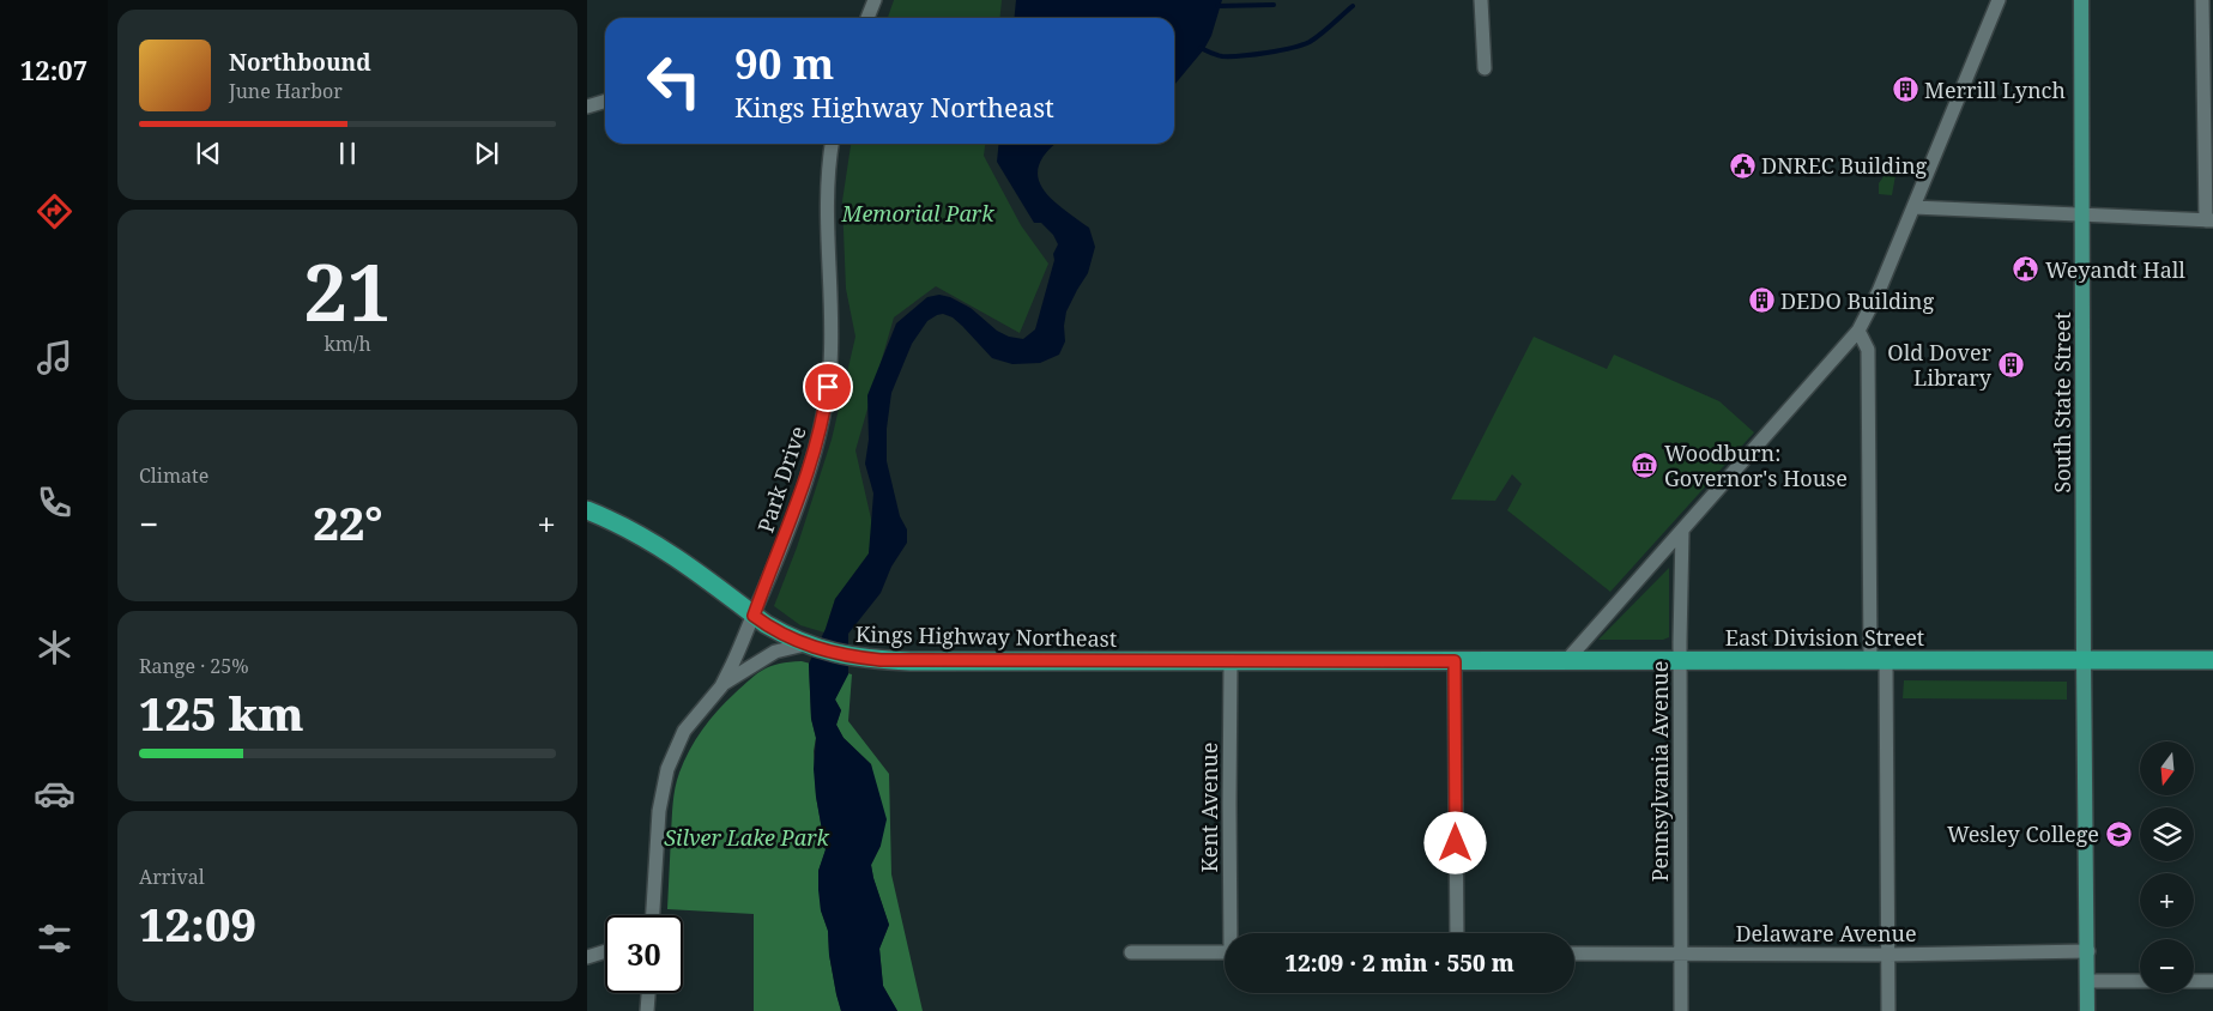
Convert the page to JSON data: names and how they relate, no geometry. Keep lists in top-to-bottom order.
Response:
{
  "streets": {
    "highway": ["Kings Highway Northeast", "East Division Street"],
    "main road": ["South State Street"],
    "street": [
      "Park Drive",
      "Pennsylvania Avenue",
      "Kent Avenue",
      "Delaware Avenue"
    ]
  },
  "crossings": [
    ["South State Street", "East Division Street"],
    ["South State Street", "Delaware Avenue"],
    ["Park Drive", "Kings Highway Northeast"],
    ["Kings Highway Northeast", "East Division Street"],
    ["Kings Highway Northeast", "Kent Avenue"],
    ["East Division Street", "Pennsylvania Avenue"],
    ["Pennsylvania Avenue", "Delaware Avenue"]
  ],
  "parks": ["Memorial Park", "Silver Lake Park"],
  "places": {
    "building": ["Merrill Lynch", "DEDO Building", "Old Dover Library"],
    "public building": ["DNREC Building", "Weyandt Hall"],
    "museum": ["Woodburn: Governor's House"],
    "school or university": ["Wesley College"]
  },
  "north": "bottom",
  "page": {
    "tabs": "12:07",
    "turn": ["90 m", "Kings Highway Northeast"],
    "song": ["Northbound", "June Harbor"],
    "tile": [
      ["21", "km/h"],
      "Climate",
      ["Range · 25%", "125 km"],
      ["Arrival", "12:09"]
    ],
    "heat": ["−", "22°", "+"],
    "map_buttons": ["+", "−"],
    "limit": "30",
    "trip": "12:09 · 2 min · 550 m"
  }
}
